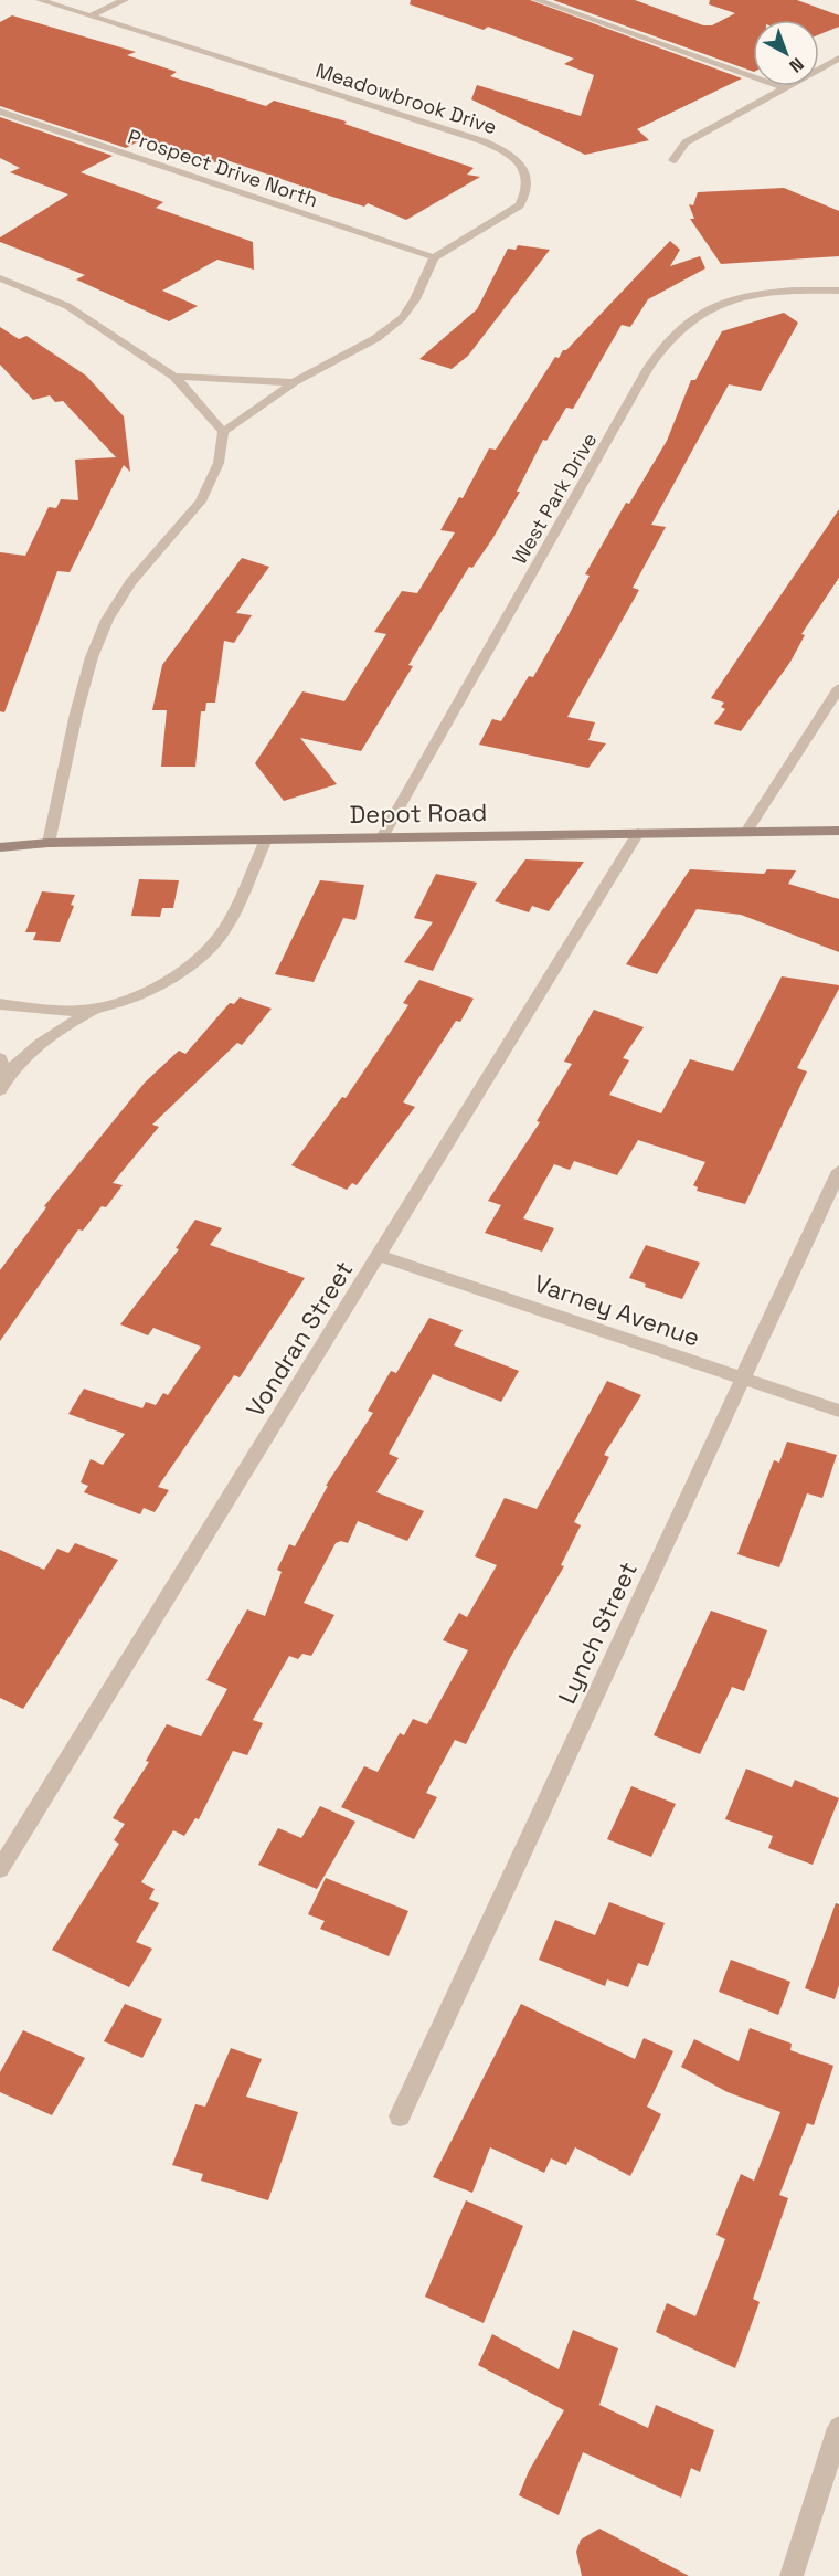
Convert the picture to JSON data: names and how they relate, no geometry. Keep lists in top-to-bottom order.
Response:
{
  "streets": {
    "street": [
      "Meadowbrook Drive",
      "Prospect Drive North",
      "West Park Drive",
      "Depot Road",
      "Varney Avenue",
      "Vondran Street",
      "Lynch Street"
    ]
  },
  "crossings": [
    ["Meadowbrook Drive", "Prospect Drive North"],
    ["West Park Drive", "Depot Road"],
    ["Depot Road", "Vondran Street"],
    ["Varney Avenue", "Vondran Street"],
    ["Varney Avenue", "Lynch Street"]
  ],
  "north": "bottom right"
}
